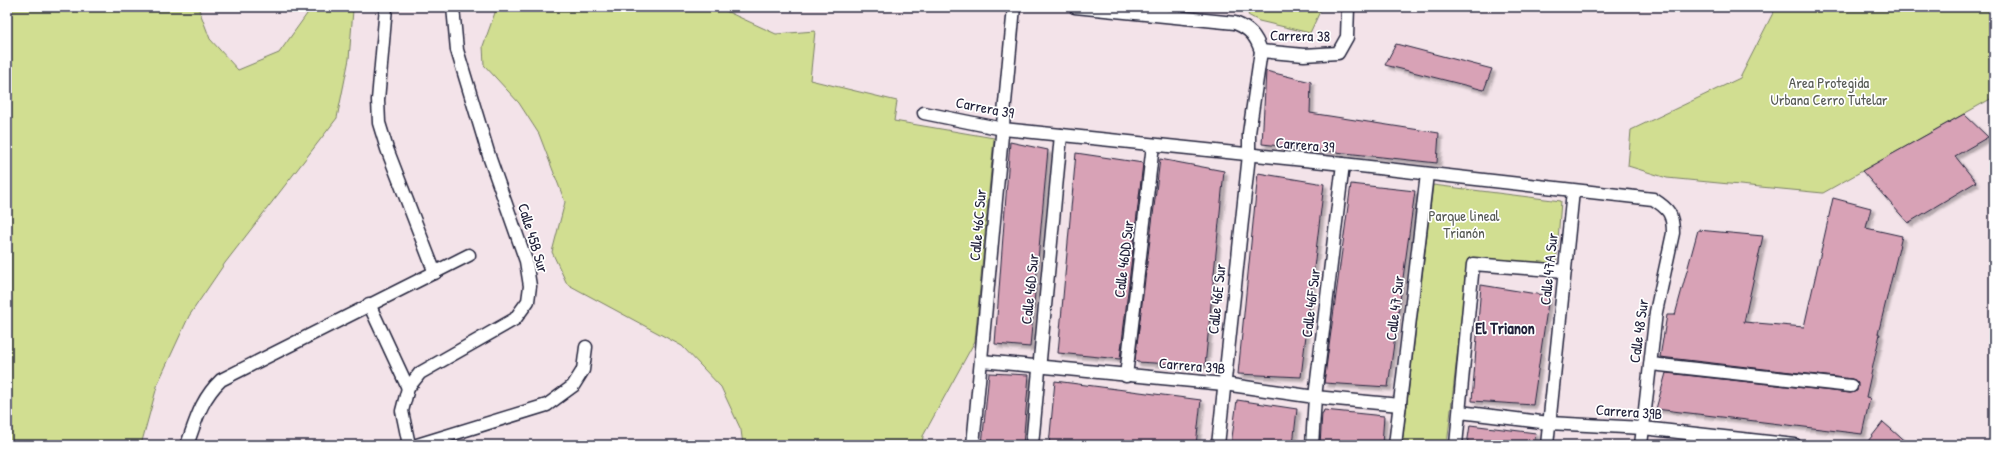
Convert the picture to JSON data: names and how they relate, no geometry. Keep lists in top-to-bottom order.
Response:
{
  "streets": {
    "street": [
      "Carrera 38",
      "Carrera 39",
      "Calle 46C Sur",
      "Calle 45B Sur",
      "Calle 46DD Sur",
      "Calle 47A Sur",
      "Calle 46D Sur",
      "Calle 46E Sur",
      "Calle 46F Sur",
      "Calle 47 Sur",
      "Calle 48 Sur",
      "Carrera 39B"
    ]
  },
  "crossings": [
    ["Carrera 38", "Carrera 39"],
    ["Carrera 38", "Calle 46E Sur"],
    ["Carrera 39", "Calle 46C Sur"],
    ["Carrera 39", "Calle 46DD Sur"],
    ["Carrera 39", "Calle 47A Sur"],
    ["Carrera 39", "Calle 46D Sur"],
    ["Carrera 39", "Calle 46E Sur"],
    ["Carrera 39", "Calle 46F Sur"],
    ["Carrera 39", "Calle 47 Sur"],
    ["Carrera 39", "Calle 48 Sur"],
    ["Calle 46C Sur", "Carrera 39B"],
    ["Calle 46DD Sur", "Carrera 39B"],
    ["Calle 47A Sur", "Carrera 39B"],
    ["Calle 46D Sur", "Carrera 39B"],
    ["Calle 46E Sur", "Carrera 39B"],
    ["Calle 46F Sur", "Carrera 39B"],
    ["Calle 47 Sur", "Carrera 39B"],
    ["Calle 48 Sur", "Carrera 39B"]
  ],
  "districts": ["El Trianon"],
  "parks": ["Area Protegida Urbana Cerro Tutelar", "Parque lineal Trianón"]
}
